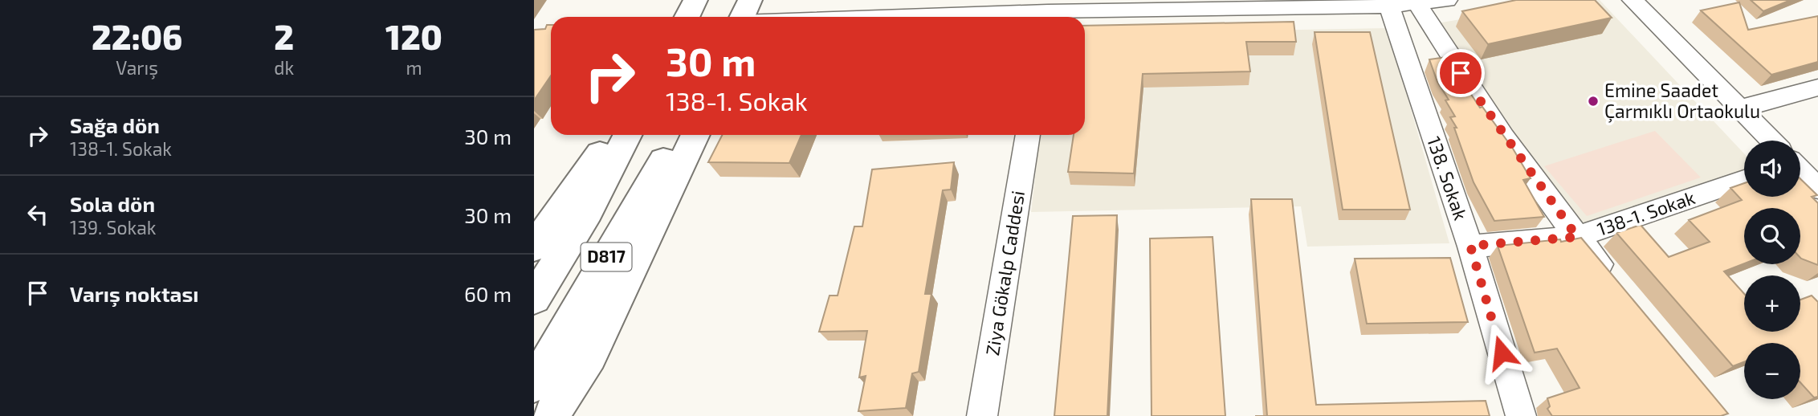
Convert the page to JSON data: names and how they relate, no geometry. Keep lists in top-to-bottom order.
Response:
{
  "streets": {
    "highway": ["D817"],
    "street": ["138. Sokak", "138-1. Sokak", "Ziya Gökalp Caddesi"]
  },
  "crossings": [
    ["138. Sokak", "138-1. Sokak"]
  ],
  "places": ["Emine Saadet Çarmıklı Ortaokulu"],
  "page": {
    "eta": [
      "22:06",
      "Varış",
      "2",
      "dk",
      "120",
      "m"
    ],
    "turn": ["30 m", "138-1. Sokak"],
    "list": [
      {
        "name": "Sağa dön",
        "note": "138-1. Sokak",
        "value": "30 m"
      },
      {
        "name": "Sola dön",
        "note": "139. Sokak",
        "value": "30 m"
      },
      {
        "name": "Varış noktası",
        "value": "60 m"
      }
    ],
    "map_buttons": ["+", "−"]
  }
}
